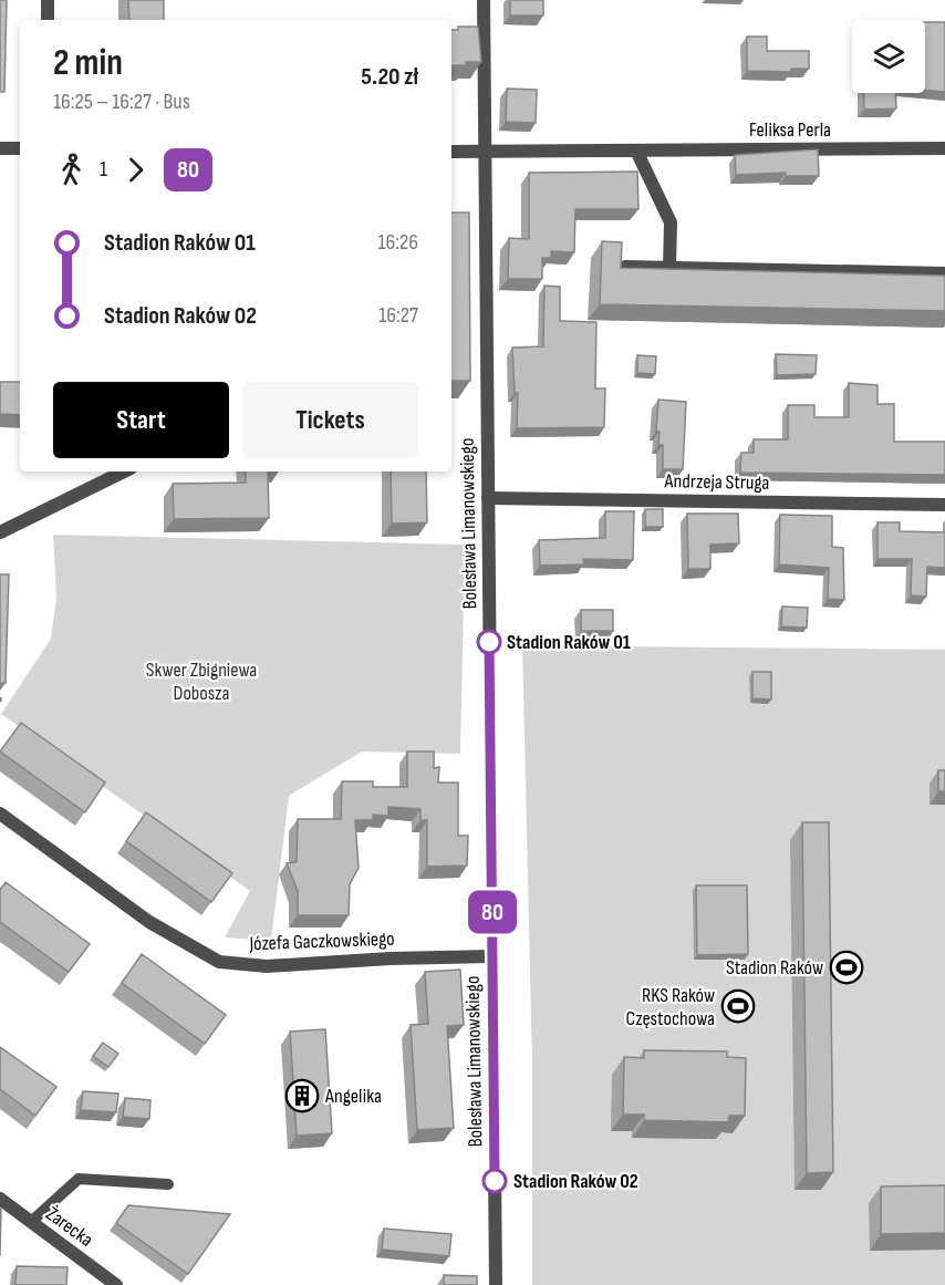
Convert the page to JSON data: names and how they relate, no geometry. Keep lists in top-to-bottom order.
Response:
{
  "streets": {
    "street": [
      "Feliksa Perla",
      "Andrzeja Struga",
      "Bolesława Limanowskiego",
      "Józefa Gaczkowskiego",
      "Żarecka"
    ]
  },
  "crossings": [
    ["Feliksa Perla", "Bolesława Limanowskiego"],
    ["Andrzeja Struga", "Bolesława Limanowskiego"],
    ["Bolesława Limanowskiego", "Józefa Gaczkowskiego"]
  ],
  "parks": ["Skwer Zbigniewa Dobosza"],
  "places": {
    "other": ["Stadion Raków 01", "Stadion Raków 02"],
    "sports": ["Stadion Raków", "RKS Raków Częstochowa"],
    "building": ["Angelika"]
  },
  "lines": ["bus line 80"],
  "page": {
    "on_map": "80",
    "heading": ["2 min", "16:25 – 16:27 · Bus", "5.20 zł"],
    "legs": ["1", "80"],
    "list": [
      {
        "name": "Stadion Raków 01",
        "value": "16:26"
      },
      {
        "name": "Stadion Raków 02",
        "value": "16:27"
      }
    ],
    "buttons": ["Start", "Tickets"]
  }
}
